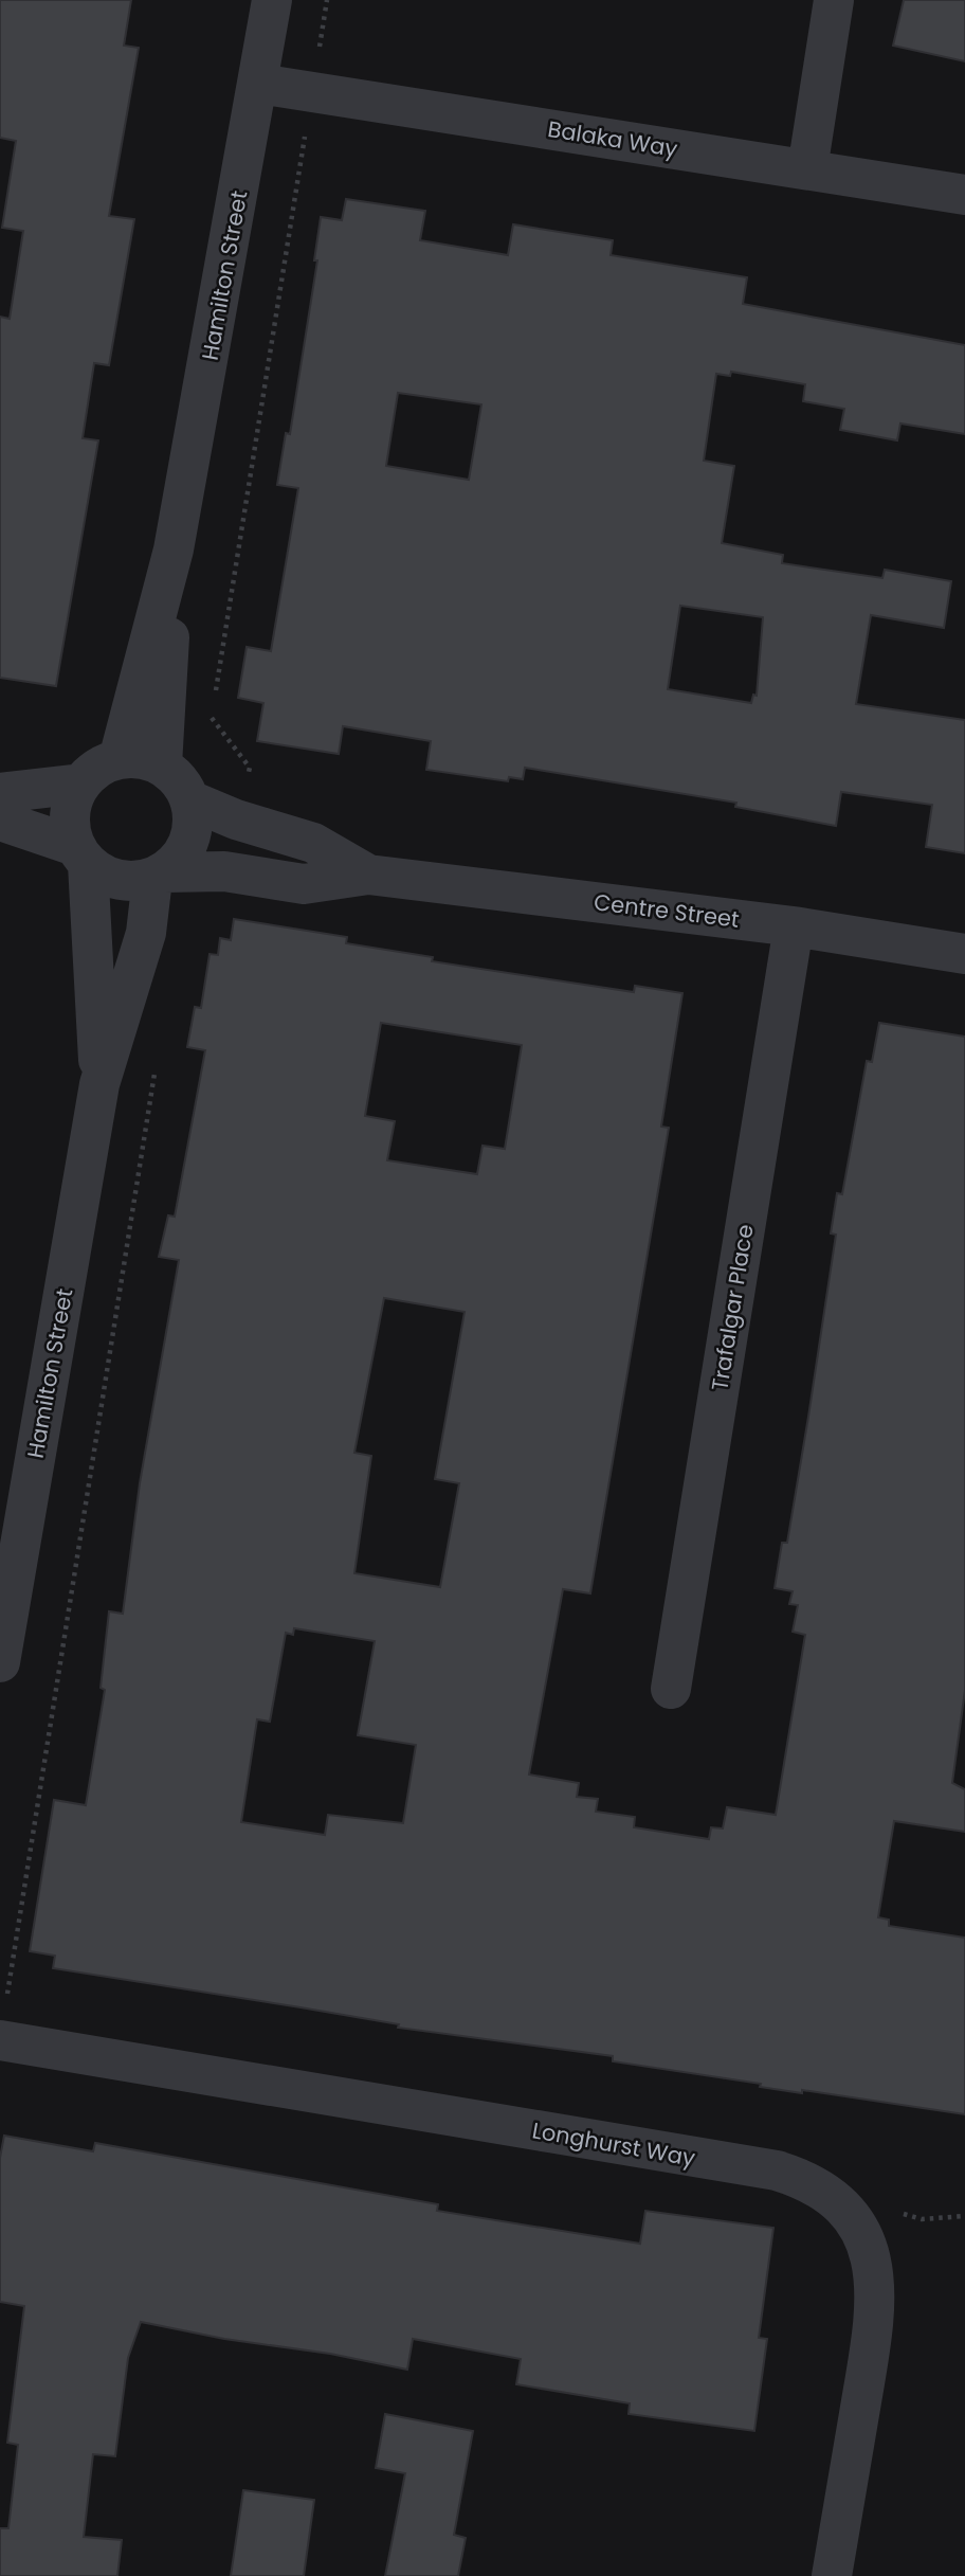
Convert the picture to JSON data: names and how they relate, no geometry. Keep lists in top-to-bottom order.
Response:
{
  "streets": {
    "street": [
      "Balaka Way",
      "Hamilton Street",
      "Centre Street",
      "Trafalgar Place",
      "Longhurst Way"
    ]
  },
  "crossings": [
    ["Balaka Way", "Hamilton Street"],
    ["Hamilton Street", "Centre Street"],
    ["Centre Street", "Trafalgar Place"]
  ]
}
